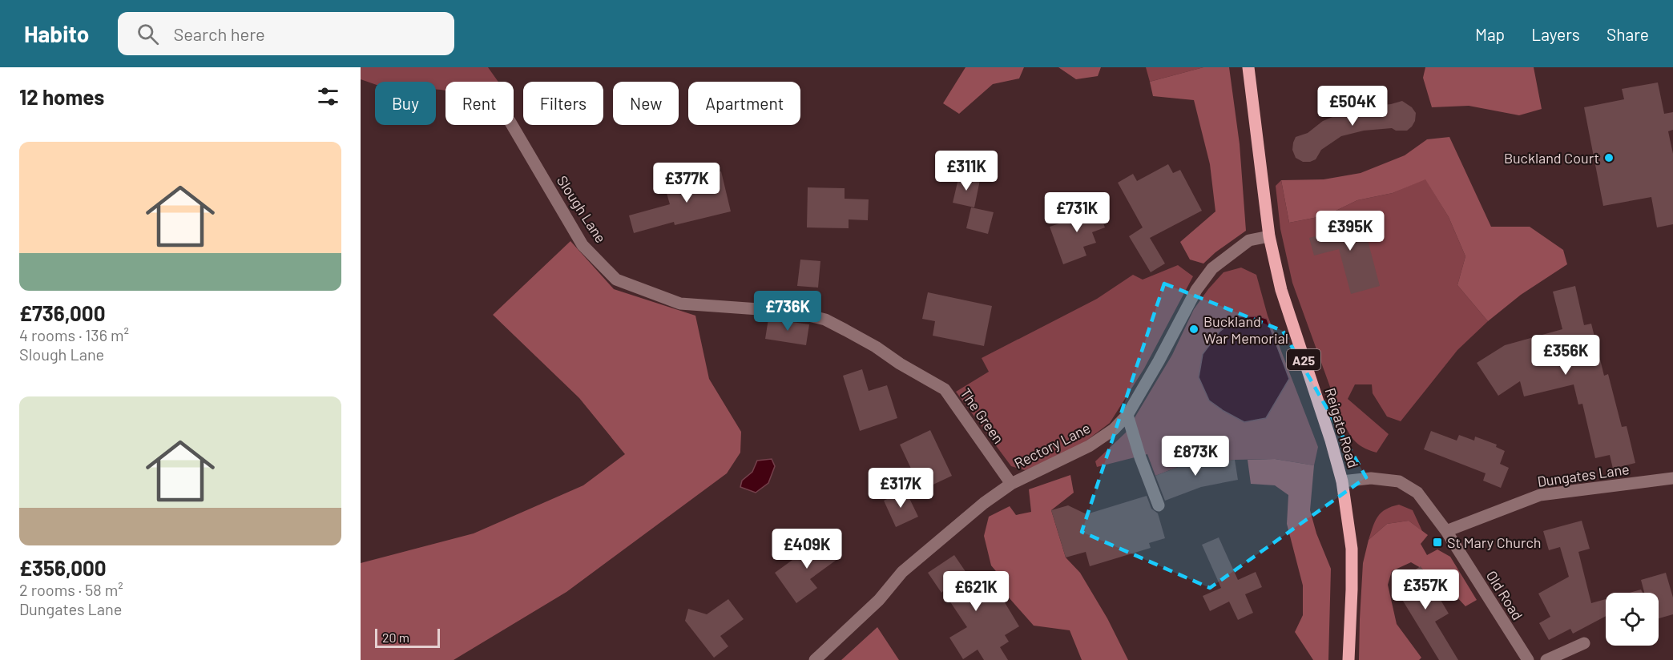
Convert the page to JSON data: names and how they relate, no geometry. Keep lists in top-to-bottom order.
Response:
{
  "streets": {
    "main road": ["A25", "Reigate Road"],
    "street": [
      "Slough Lane",
      "The Green",
      "Rectory Lane",
      "Dungates Lane",
      "Old Road"
    ]
  },
  "crossings": [
    ["Slough Lane", "The Green"],
    ["The Green", "Rectory Lane"],
    ["Reigate Road", "Rectory Lane"],
    ["Reigate Road", "Old Road"],
    ["Dungates Lane", "Old Road"]
  ],
  "places": {
    "other": ["Buckland Court", "Buckland War Memorial"],
    "transit": ["St Mary Church"]
  },
  "scale_bar": "20 m",
  "page": {
    "header": "Habito",
    "search": "Search here",
    "nav": ["Map", "Layers", "Share"],
    "heading": "12 homes",
    "chip": [
      "Buy",
      "Rent",
      "Filters",
      "New",
      "Apartment"
    ],
    "price": [
      "£504K",
      "£311K",
      "£377K",
      "£731K",
      "£395K",
      "£736K",
      "£356K",
      "£873K",
      "£317K",
      "£409K",
      "£357K",
      "£621K"
    ],
    "list": [
      {
        "name": "£736,000",
        "note": "4 rooms · 136 m² · Slough Lane"
      },
      {
        "name": "£356,000",
        "note": "2 rooms · 58 m² · Dungates Lane"
      }
    ],
    "scale": "20 m"
  }
}
